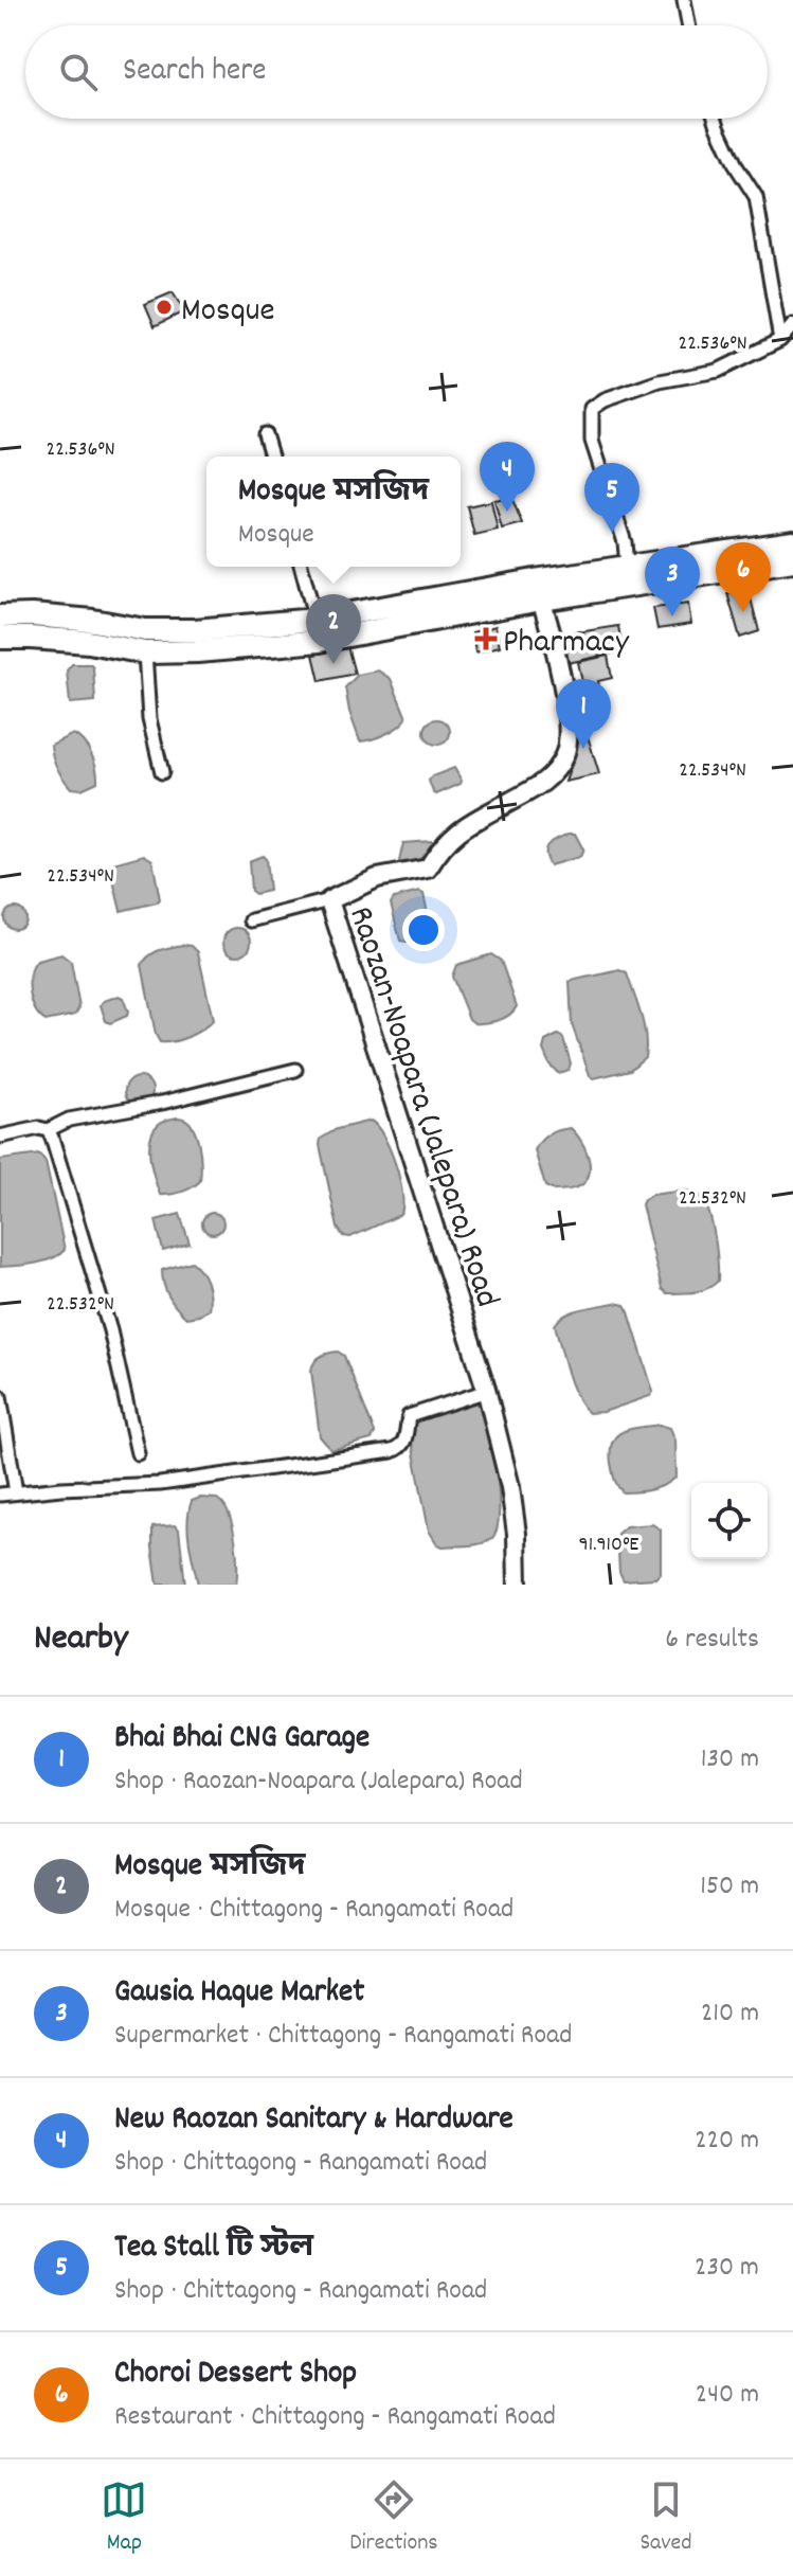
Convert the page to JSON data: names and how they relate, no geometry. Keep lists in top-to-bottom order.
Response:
{
  "streets": {
    "main road": ["Raozan-Noapara (Jalepara) Road"]
  },
  "places": {
    "other": ["Mosque"],
    "health": ["Pharmacy"]
  },
  "page": {
    "search": "Search here",
    "pins": [
      "4",
      "5",
      "6",
      "3",
      "2",
      "1"
    ],
    "popup": ["Mosque মসজিদ", "Mosque"],
    "heading": ["Nearby", "6 results"],
    "list": [
      {
        "mark": "1",
        "name": "Bhai Bhai CNG Garage",
        "note": "Shop · Raozan-Noapara (Jalepara) Road",
        "value": "130 m"
      },
      {
        "mark": "2",
        "name": "Mosque মসজিদ",
        "note": "Mosque · Chittagong - Rangamati Road",
        "value": "150 m"
      },
      {
        "mark": "3",
        "name": "Gausia Haque Market",
        "note": "Supermarket · Chittagong - Rangamati Road",
        "value": "210 m"
      },
      {
        "mark": "4",
        "name": "New Raozan Sanitary & Hardware",
        "note": "Shop · Chittagong - Rangamati Road",
        "value": "220 m"
      },
      {
        "mark": "5",
        "name": "Tea Stall টি স্টল",
        "note": "Shop · Chittagong - Rangamati Road",
        "value": "230 m"
      },
      {
        "mark": "6",
        "name": "Choroi Dessert Shop",
        "note": "Restaurant · Chittagong - Rangamati Road",
        "value": "240 m"
      }
    ],
    "nav": ["Map", "Directions", "Saved"]
  },
  "coordinates": [
    "22.536°N",
    "22.534°N",
    "22.532°N",
    "91.910°E"
  ]
}
